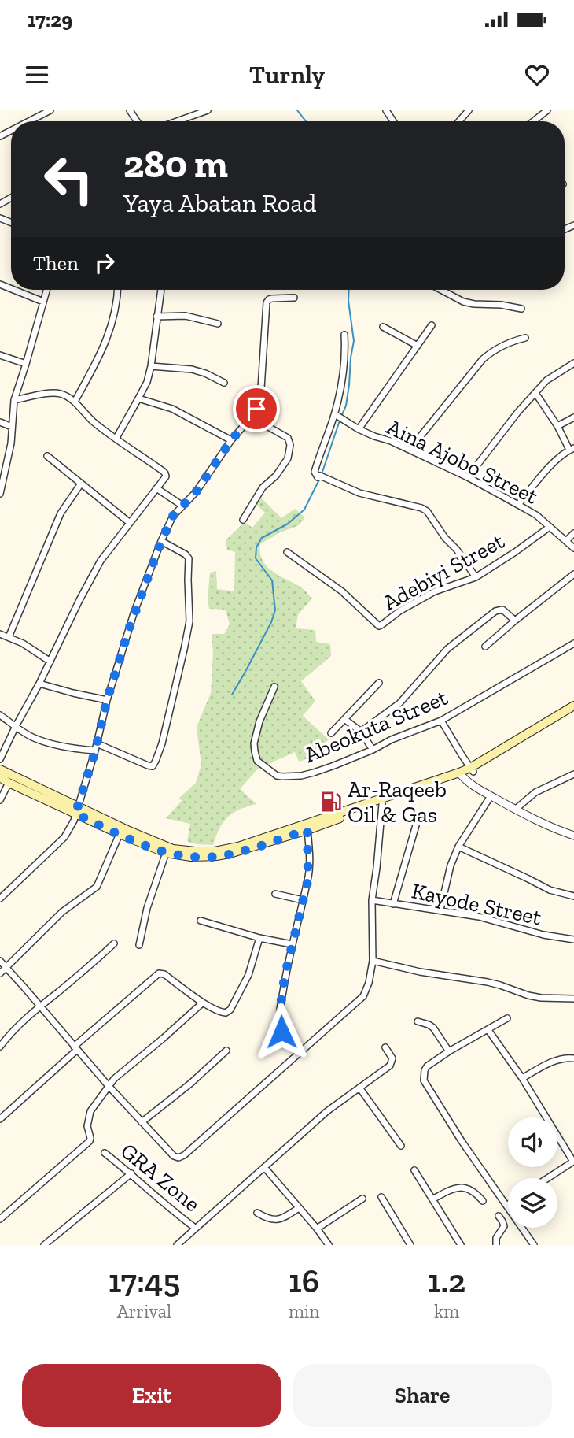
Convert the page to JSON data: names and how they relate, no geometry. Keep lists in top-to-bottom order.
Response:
{
  "streets": {
    "street": [
      "Aina Ajobo Street",
      "Adebiyi Street",
      "Abeokuta Street",
      "Kayode Street",
      "GRA Zone"
    ]
  },
  "crossings": [
    ["Aina Ajobo Street", "Adebiyi Street"]
  ],
  "places": {
    "fuel station": ["Ar-Raqeeb Oil & Gas"]
  },
  "page": {
    "status": "17:29",
    "header": "Turnly",
    "turn": ["280 m", "Yaya Abatan Road"],
    "then": "Then",
    "eta": [
      "17:45",
      "Arrival",
      "16",
      "min",
      "1.2",
      "km"
    ],
    "buttons": ["Exit", "Share"]
  }
}
